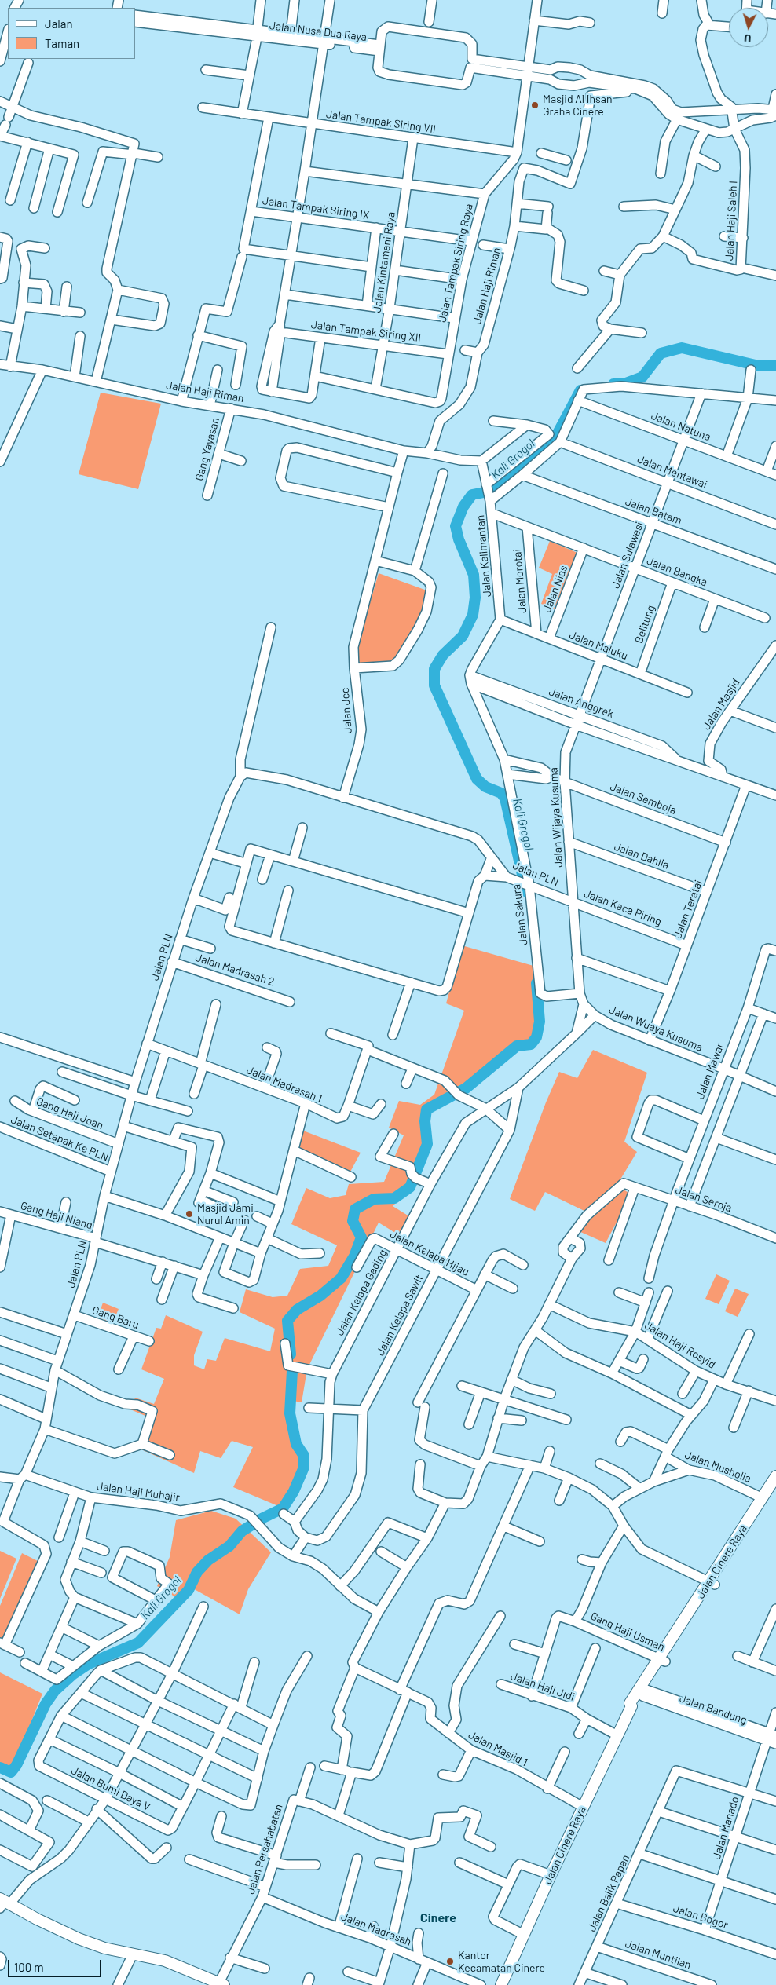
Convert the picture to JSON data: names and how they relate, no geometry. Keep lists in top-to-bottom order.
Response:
{
  "streets": {
    "main road": ["Jalan Cinere Raya"],
    "street": [
      "Jalan Nusa Dua Raya",
      "Jalan Tampak Siring VII",
      "Jalan Tampak Siring IX",
      "Jalan Haji Saleh I",
      "Jalan Kintamani Raya",
      "Jalan Tampak Siring Raya",
      "Jalan Haji Riman",
      "Jalan Tampak Siring XII",
      "Jalan Natuna",
      "Gang Yayasan",
      "Jalan Mentawai",
      "Jalan Batam",
      "Jalan Sulawesi",
      "Jalan Kalimantan",
      "Jalan Bangka",
      "Jalan Morotai",
      "Jalan Nias",
      "Belitung",
      "Jalan Maluku",
      "Jalan Anggrek",
      "Jalan Masjid",
      "Jalan Jcc",
      "Jalan Semboja",
      "Jalan Wijaya Kusuma",
      "Jalan Dahlia",
      "Jalan PLN",
      "Jalan Kaca Piring",
      "Jalan Teratai",
      "Jalan Sakura",
      "Jalan Madrasah 2",
      "Jalan Wuaya Kusuma",
      "Jalan Mawar",
      "Jalan Madrasah 1",
      "Gang Haji Joan",
      "Jalan Setapak Ke PLN",
      "Jalan Seroja",
      "Gang Haji Niang",
      "Jalan Kelapa Hijau",
      "Jalan Kelapa Gading",
      "Jalan Kelapa Sawit",
      "Gang Baru",
      "Jalan Haji Rosyid",
      "Jalan Musholla",
      "Jalan Haji Muhajir",
      "Gang Haji Usman",
      "Jalan Haji Jidi",
      "Jalan Bandung",
      "Jalan Masjid 1",
      "Jalan Bumi Daya V",
      "Jalan Manado",
      "Jalan Persahabatan",
      "Jalan Balik Papan",
      "Jalan Bogor",
      "Jalan Madrasah",
      "Jalan Muntilan"
    ]
  },
  "crossings": [
    ["Jalan Tampak Siring VII", "Jalan Kintamani Raya"],
    ["Jalan Tampak Siring VII", "Jalan Tampak Siring Raya"],
    ["Jalan Tampak Siring IX", "Jalan Kintamani Raya"],
    ["Jalan Tampak Siring IX", "Jalan Tampak Siring Raya"],
    ["Jalan Kintamani Raya", "Jalan Tampak Siring Raya"],
    ["Jalan Kintamani Raya", "Jalan Tampak Siring XII"],
    ["Jalan Tampak Siring Raya", "Jalan Tampak Siring XII"],
    ["Jalan Haji Riman", "Gang Yayasan"],
    ["Jalan Natuna", "Jalan Sulawesi"],
    ["Jalan Natuna", "Jalan Kalimantan"],
    ["Jalan Mentawai", "Jalan Sulawesi"],
    ["Jalan Mentawai", "Jalan Kalimantan"],
    ["Jalan Batam", "Jalan Sulawesi"],
    ["Jalan Batam", "Jalan Kalimantan"],
    ["Jalan Sulawesi", "Jalan Kalimantan"],
    ["Jalan Sulawesi", "Jalan Bangka"],
    ["Jalan Sulawesi", "Jalan Maluku"],
    ["Jalan Sulawesi", "Jalan Anggrek"],
    ["Jalan Sulawesi", "Jalan Wijaya Kusuma"],
    ["Jalan Kalimantan", "Jalan Bangka"],
    ["Jalan Kalimantan", "Jalan Maluku"],
    ["Jalan Bangka", "Jalan Morotai"],
    ["Jalan Bangka", "Jalan Nias"],
    ["Jalan Bangka", "Belitung"],
    ["Jalan Morotai", "Jalan Maluku"],
    ["Jalan Nias", "Jalan Maluku"],
    ["Belitung", "Jalan Maluku"],
    ["Jalan Anggrek", "Jalan Masjid"],
    ["Jalan Anggrek", "Jalan Wijaya Kusuma"],
    ["Jalan Anggrek", "Jalan Teratai"],
    ["Jalan Anggrek", "Jalan Sakura"],
    ["Jalan Jcc", "Jalan PLN"],
    ["Jalan Semboja", "Jalan Wijaya Kusuma"],
    ["Jalan Semboja", "Jalan Teratai"],
    ["Jalan Semboja", "Jalan Sakura"],
    ["Jalan Wijaya Kusuma", "Jalan Dahlia"],
    ["Jalan Wijaya Kusuma", "Jalan PLN"],
    ["Jalan Wijaya Kusuma", "Jalan Kaca Piring"],
    ["Jalan Wijaya Kusuma", "Jalan Sakura"],
    ["Jalan Wijaya Kusuma", "Jalan Wuaya Kusuma"],
    ["Jalan Dahlia", "Jalan Teratai"],
    ["Jalan PLN", "Jalan Kaca Piring"],
    ["Jalan PLN", "Jalan Sakura"],
    ["Jalan PLN", "Jalan Madrasah 2"],
    ["Jalan PLN", "Jalan Madrasah 1"],
    ["Jalan PLN", "Gang Haji Joan"],
    ["Jalan PLN", "Jalan Setapak Ke PLN"],
    ["Jalan PLN", "Gang Haji Niang"],
    ["Jalan PLN", "Gang Baru"],
    ["Jalan PLN", "Jalan Haji Muhajir"],
    ["Jalan Kaca Piring", "Jalan Teratai"],
    ["Jalan Teratai", "Jalan Wuaya Kusuma"],
    ["Jalan Wuaya Kusuma", "Jalan Mawar"],
    ["Jalan Wuaya Kusuma", "Jalan Kelapa Gading"],
    ["Jalan Mawar", "Jalan Seroja"],
    ["Jalan Kelapa Hijau", "Jalan Kelapa Gading"],
    ["Jalan Kelapa Hijau", "Jalan Kelapa Sawit"],
    ["Jalan Kelapa Gading", "Jalan Kelapa Sawit"],
    ["Jalan Musholla", "Jalan Cinere Raya"],
    ["Jalan Cinere Raya", "Gang Haji Usman"],
    ["Jalan Cinere Raya", "Jalan Haji Jidi"],
    ["Jalan Cinere Raya", "Jalan Bandung"],
    ["Jalan Cinere Raya", "Jalan Masjid 1"],
    ["Jalan Bandung", "Jalan Manado"],
    ["Jalan Manado", "Jalan Balik Papan"],
    ["Jalan Manado", "Jalan Bogor"],
    ["Jalan Persahabatan", "Jalan Madrasah"],
    ["Jalan Balik Papan", "Jalan Bogor"],
    ["Jalan Balik Papan", "Jalan Muntilan"]
  ],
  "districts": ["Cinere"],
  "water": ["Kali Grogol"],
  "places": ["Masjid Al Ihsan Graha Cinere", "Masjid Jami Nurul Amin", "Kantor Kecamatan Cinere"],
  "legend": ["Jalan", "Taman"],
  "scale_bar": "100 m",
  "north": "bottom"
}
